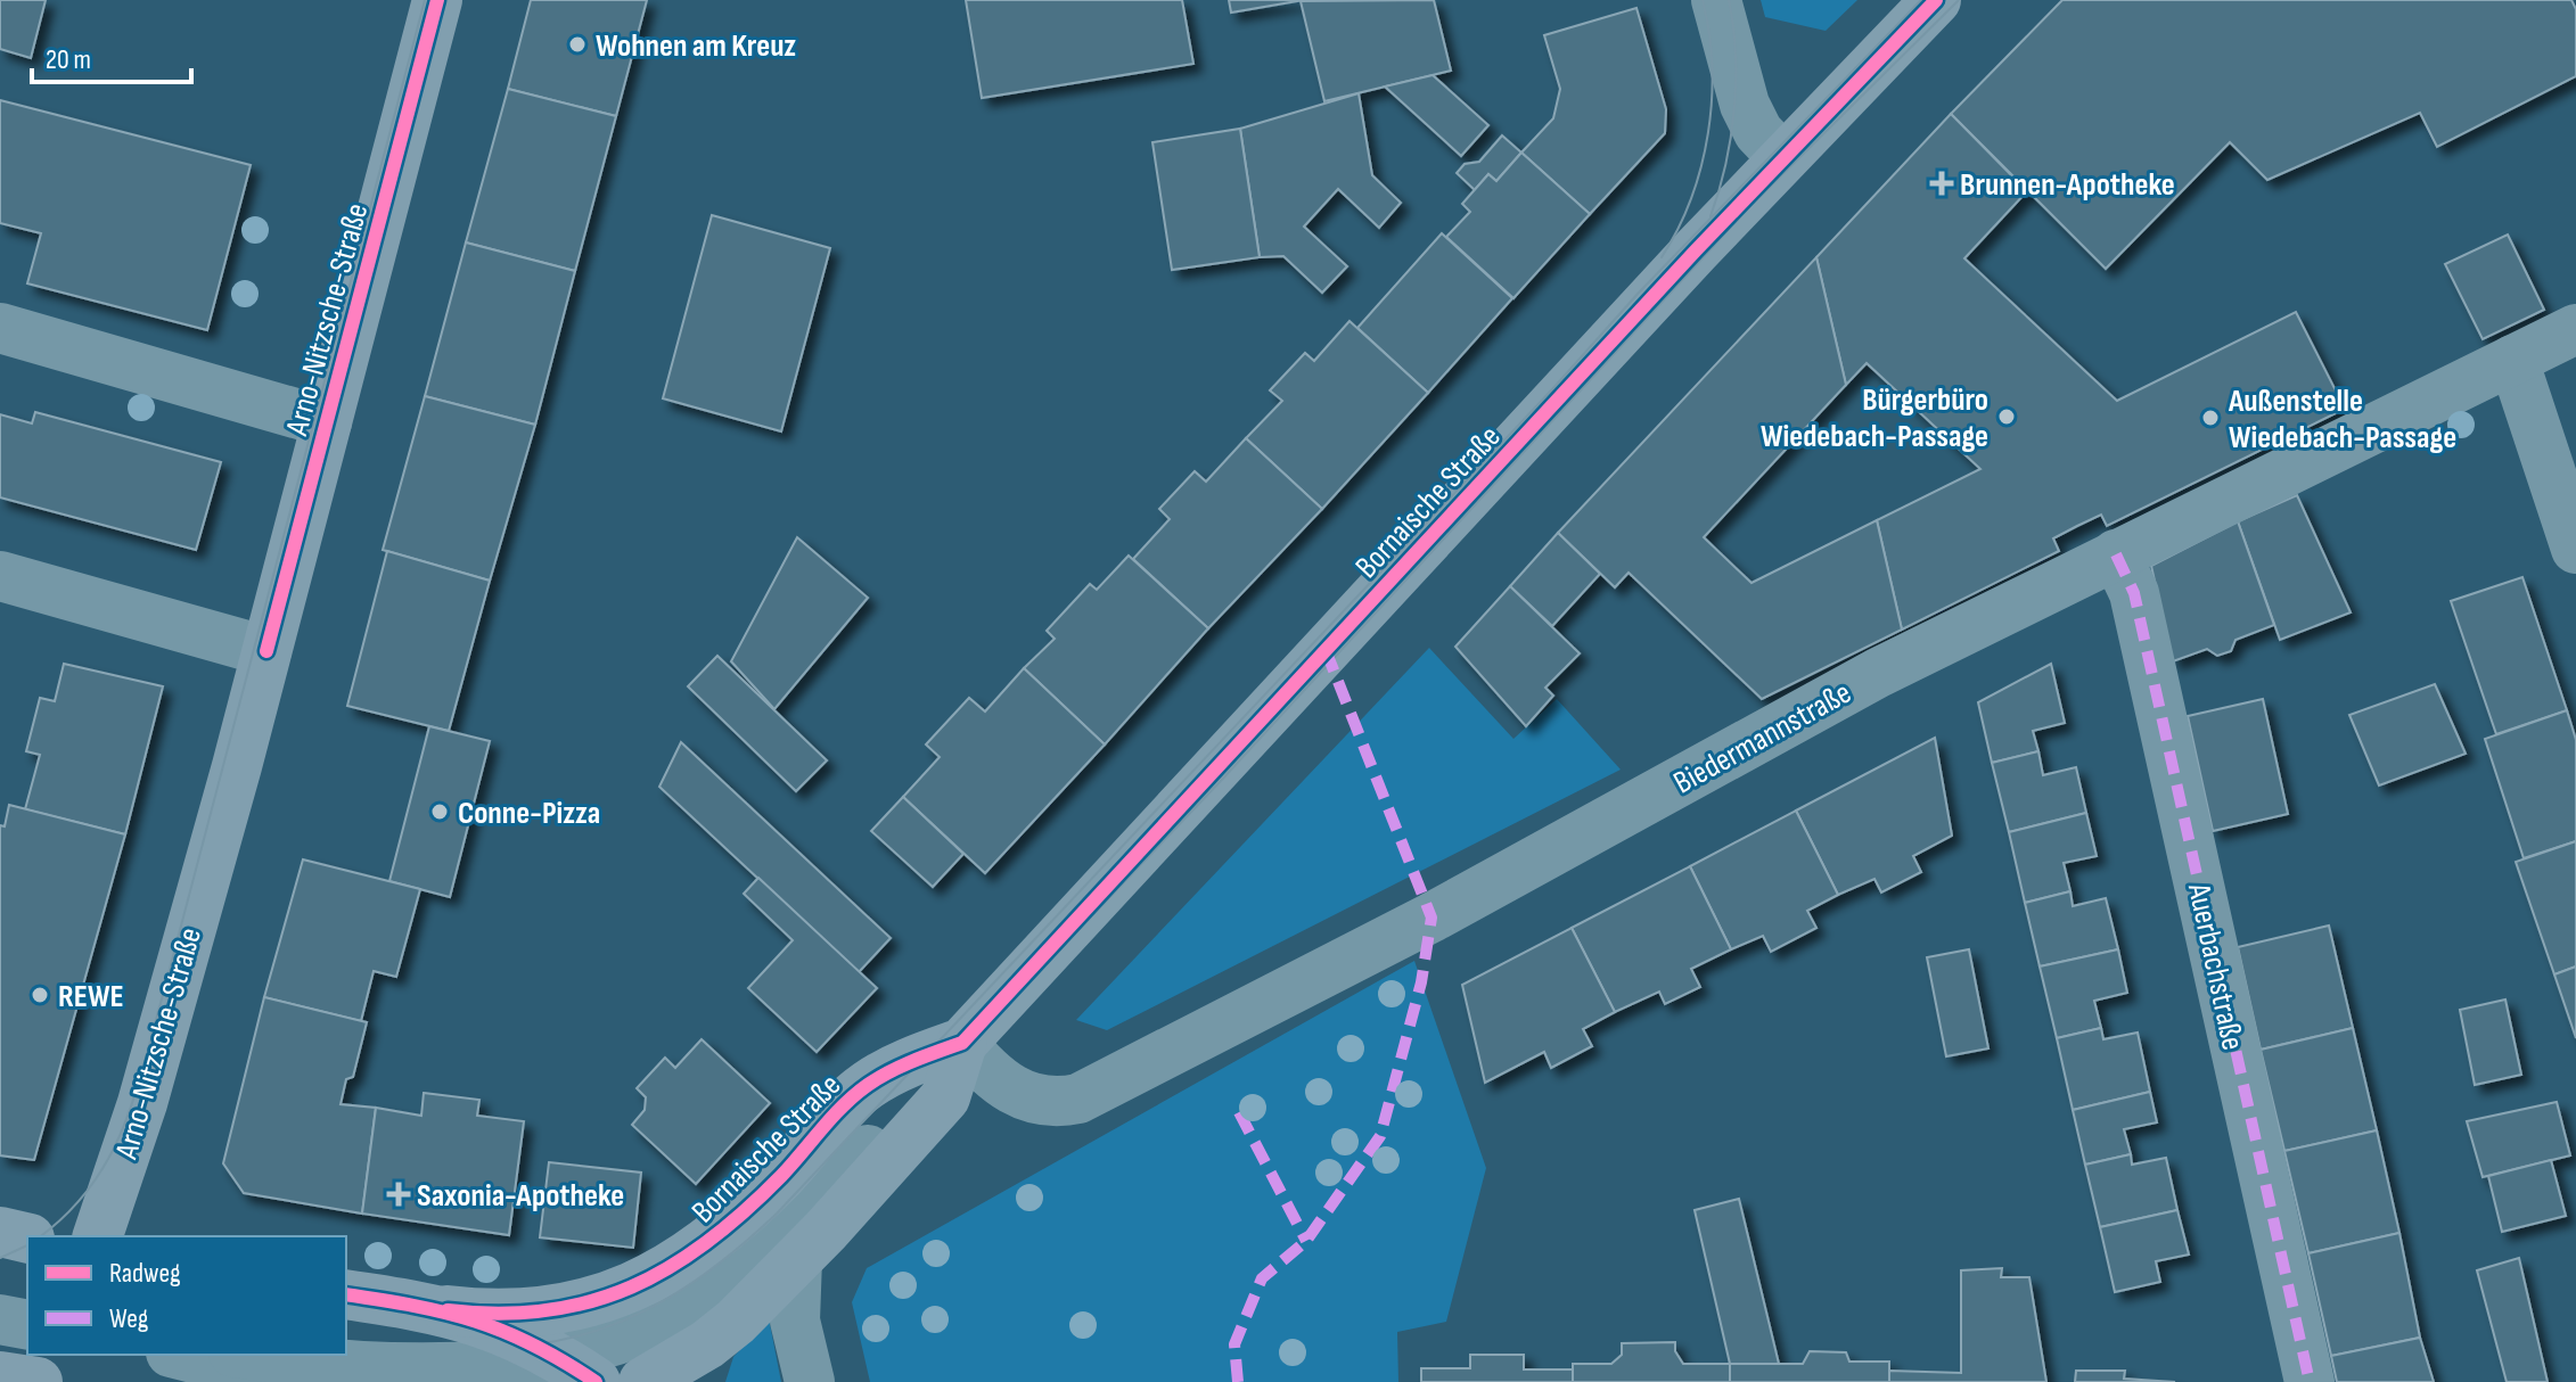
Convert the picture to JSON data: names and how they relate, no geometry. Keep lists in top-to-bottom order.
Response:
{
  "streets": {
    "main road": ["Arno-Nitzsche-Straße", "Bornaische Straße"],
    "street": ["Biedermannstraße", "Auerbachstraße"]
  },
  "crossings": [
    ["Bornaische Straße", "Biedermannstraße"],
    ["Biedermannstraße", "Auerbachstraße"]
  ],
  "places": {
    "other": [
      "Wohnen am Kreuz",
      "Bürgerbüro Wiedebach-Passage",
      "Außenstelle Wiedebach-Passage",
      "Conne-Pizza",
      "REWE"
    ],
    "health": ["Brunnen-Apotheke", "Saxonia-Apotheke"]
  },
  "legend": ["Radweg", "Weg"],
  "scale_bar": "20 m"
}
